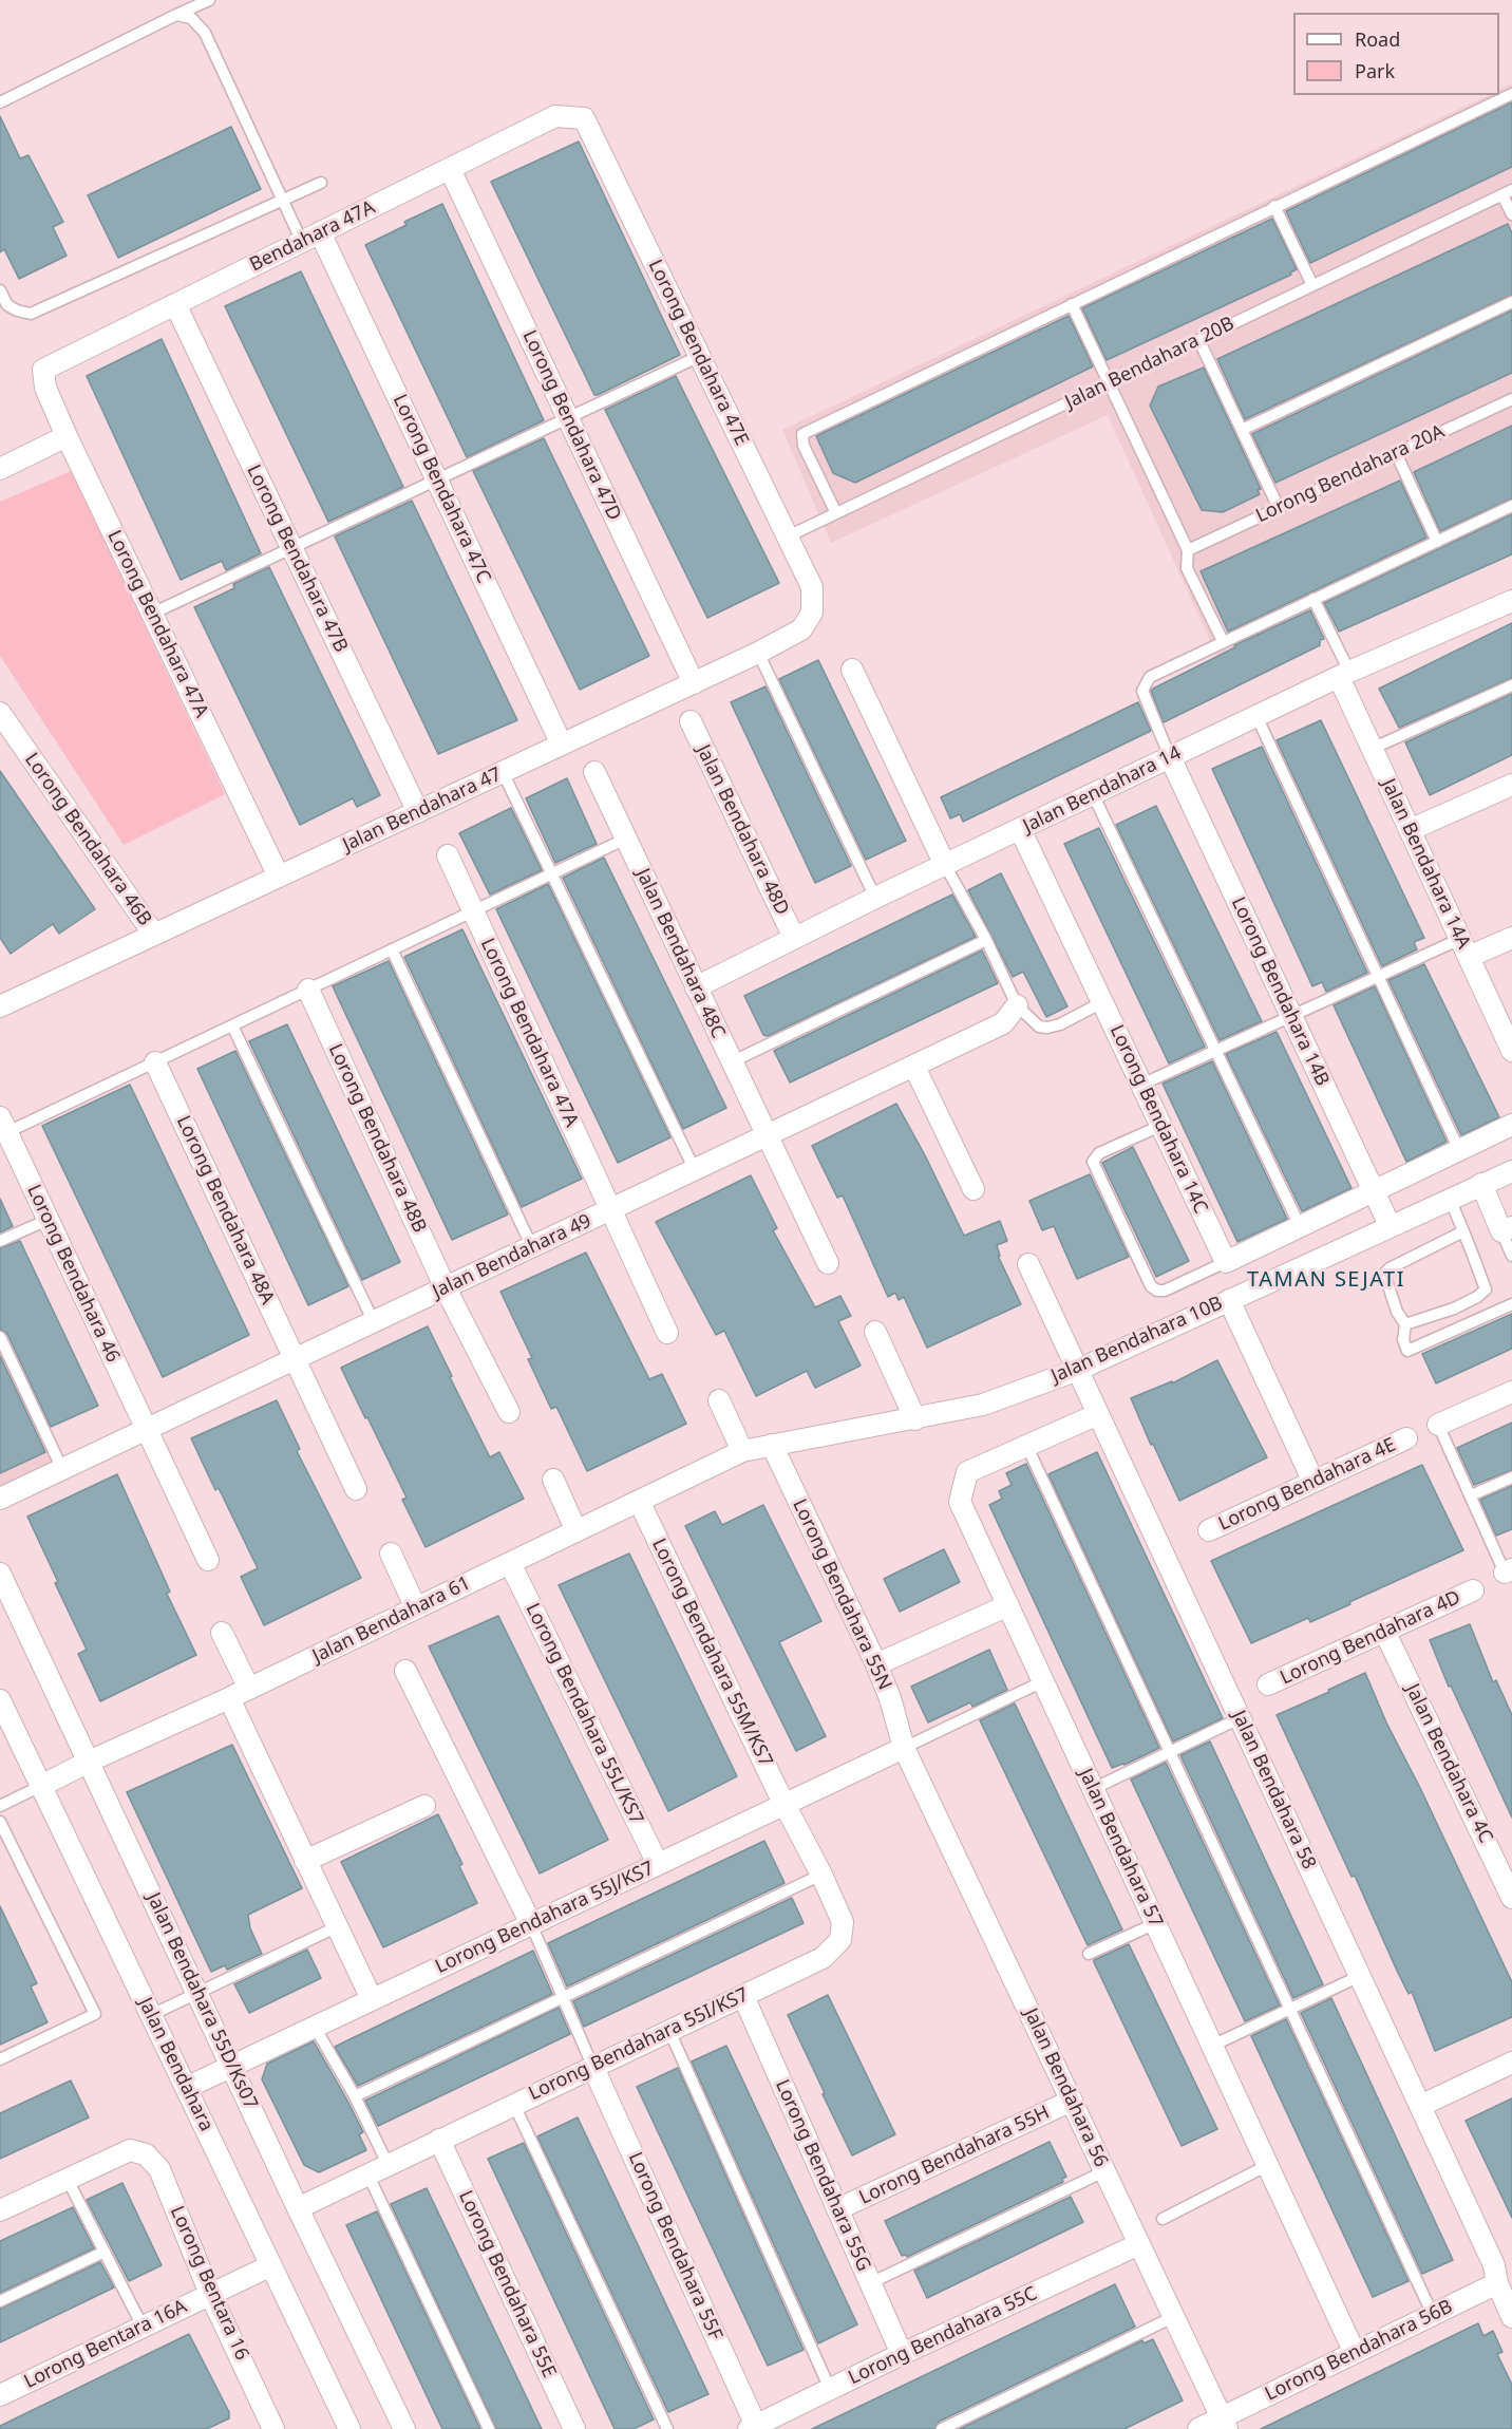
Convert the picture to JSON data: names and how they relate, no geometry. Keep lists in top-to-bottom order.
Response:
{
  "streets": {
    "street": [
      "Bendahara 47A",
      "Lorong Bendahara 47E",
      "Lorong Bendahara 47D",
      "Lorong Bendahara 47C",
      "Lorong Bendahara 47B",
      "Lorong Bendahara 47A",
      "Jalan Bendahara 14",
      "Jalan Bendahara 47",
      "Jalan Bendahara 48D",
      "Lorong Bendahara 46B",
      "Jalan Bendahara 14A",
      "Jalan Bendahara 48C",
      "Lorong Bendahara 14B",
      "Lorong Bendahara 14C",
      "Lorong Bendahara 48B",
      "Lorong Bendahara 48A",
      "Jalan Bendahara 49",
      "Lorong Bendahara 46",
      "Jalan Bendahara 10B",
      "Lorong Bendahara 4E",
      "Lorong Bendahara 55N",
      "Jalan Bendahara 61",
      "Lorong Bendahara 4D",
      "Lorong Bendahara 55M/KS7",
      "Lorong Bendahara 55L/KS7",
      "Jalan Bendahara 4C",
      "Jalan Bendahara 58",
      "Jalan Bendahara 57",
      "Lorong Bendahara 55J/KS7",
      "Jalan Bendahara 55D/Ks07",
      "Lorong Bendahara 55I/KS7",
      "Jalan Bendahara",
      "Jalan Bendahara 56",
      "Lorong Bendahara 55H",
      "Lorong Bendahara 55G",
      "Lorong Bendahara 55F",
      "Lorong Bentara 16",
      "Lorong Bendahara 55E",
      "Lorong Bendahara 55C",
      "Lorong Bentara 16A",
      "Lorong Bendahara 56B"
    ],
    "lane": ["Jalan Bendahara 20B", "Lorong Bendahara 20A"]
  },
  "crossings": [
    ["Bendahara 47A", "Lorong Bendahara 47E"],
    ["Bendahara 47A", "Lorong Bendahara 47D"],
    ["Bendahara 47A", "Lorong Bendahara 47C"],
    ["Bendahara 47A", "Lorong Bendahara 47B"],
    ["Bendahara 47A", "Lorong Bendahara 47A"],
    ["Lorong Bendahara 47E", "Jalan Bendahara 20B"],
    ["Lorong Bendahara 47E", "Jalan Bendahara 47"],
    ["Lorong Bendahara 47D", "Jalan Bendahara 47"],
    ["Lorong Bendahara 47C", "Jalan Bendahara 47"],
    ["Lorong Bendahara 47B", "Jalan Bendahara 47"],
    ["Lorong Bendahara 47A", "Jalan Bendahara 47"],
    ["Lorong Bendahara 47A", "Jalan Bendahara 49"],
    ["Jalan Bendahara 14", "Jalan Bendahara 48D"],
    ["Jalan Bendahara 14", "Jalan Bendahara 14A"],
    ["Jalan Bendahara 14", "Jalan Bendahara 48C"],
    ["Jalan Bendahara 14", "Lorong Bendahara 14B"],
    ["Jalan Bendahara 14", "Lorong Bendahara 14C"],
    ["Jalan Bendahara 47", "Lorong Bendahara 46B"],
    ["Jalan Bendahara 48C", "Jalan Bendahara 49"],
    ["Lorong Bendahara 14B", "Jalan Bendahara 10B"],
    ["Lorong Bendahara 48B", "Jalan Bendahara 49"],
    ["Lorong Bendahara 48A", "Jalan Bendahara 49"],
    ["Jalan Bendahara 49", "Lorong Bendahara 46"],
    ["Jalan Bendahara 10B", "Lorong Bendahara 55N"],
    ["Jalan Bendahara 10B", "Jalan Bendahara 61"],
    ["Jalan Bendahara 10B", "Jalan Bendahara 58"],
    ["Lorong Bendahara 55N", "Lorong Bendahara 55J/KS7"],
    ["Lorong Bendahara 55N", "Jalan Bendahara 56"],
    ["Jalan Bendahara 61", "Lorong Bendahara 55M/KS7"],
    ["Jalan Bendahara 61", "Lorong Bendahara 55L/KS7"],
    ["Jalan Bendahara 61", "Jalan Bendahara 55D/Ks07"],
    ["Jalan Bendahara 61", "Jalan Bendahara"],
    ["Lorong Bendahara 4D", "Jalan Bendahara 4C"],
    ["Lorong Bendahara 55M/KS7", "Lorong Bendahara 55J/KS7"],
    ["Lorong Bendahara 55M/KS7", "Lorong Bendahara 55I/KS7"],
    ["Lorong Bendahara 55L/KS7", "Lorong Bendahara 55J/KS7"],
    ["Jalan Bendahara 58", "Jalan Bendahara 57"],
    ["Jalan Bendahara 58", "Lorong Bendahara 56B"],
    ["Jalan Bendahara 57", "Lorong Bendahara 56B"],
    ["Lorong Bendahara 55J/KS7", "Jalan Bendahara 55D/Ks07"],
    ["Lorong Bendahara 55J/KS7", "Lorong Bendahara 55I/KS7"],
    ["Lorong Bendahara 55J/KS7", "Jalan Bendahara"],
    ["Lorong Bendahara 55J/KS7", "Jalan Bendahara 56"],
    ["Jalan Bendahara 55D/Ks07", "Lorong Bendahara 55I/KS7"],
    ["Lorong Bendahara 55I/KS7", "Lorong Bendahara 55G"],
    ["Lorong Bendahara 55I/KS7", "Lorong Bendahara 55F"],
    ["Lorong Bendahara 55I/KS7", "Lorong Bendahara 55E"],
    ["Jalan Bendahara", "Lorong Bentara 16A"],
    ["Jalan Bendahara 56", "Lorong Bendahara 55H"],
    ["Jalan Bendahara 56", "Lorong Bendahara 55C"],
    ["Jalan Bendahara 56", "Lorong Bendahara 56B"],
    ["Lorong Bendahara 55H", "Lorong Bendahara 55G"],
    ["Lorong Bendahara 55G", "Lorong Bendahara 55C"],
    ["Lorong Bendahara 55F", "Lorong Bendahara 55C"],
    ["Lorong Bentara 16", "Lorong Bentara 16A"]
  ],
  "districts": ["TAMAN SEJATI"],
  "legend": ["Road", "Park"]
}
